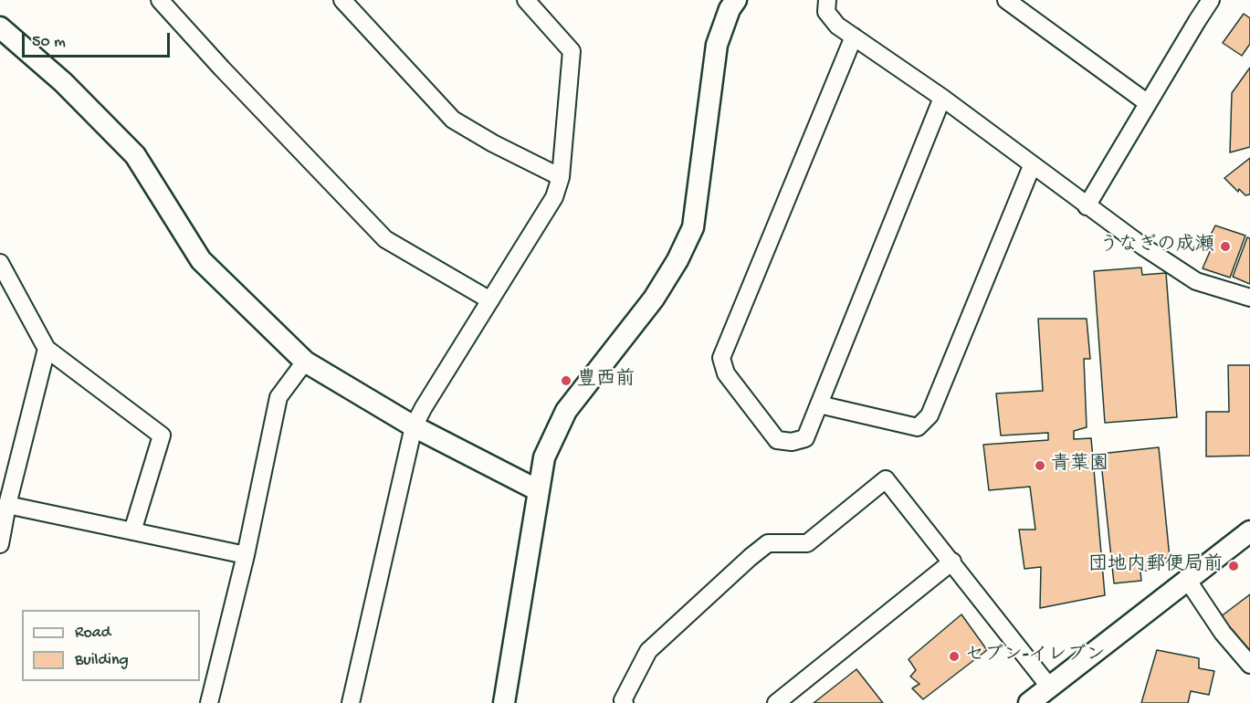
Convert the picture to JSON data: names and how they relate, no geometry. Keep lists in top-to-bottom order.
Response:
{
  "places": [
    "うなぎの成瀬",
    "豊西前",
    "青葉園",
    "団地内郵便局前",
    "セブン-イレブン"
  ],
  "legend": ["Road", "Building"],
  "scale_bar": "50 m"
}
